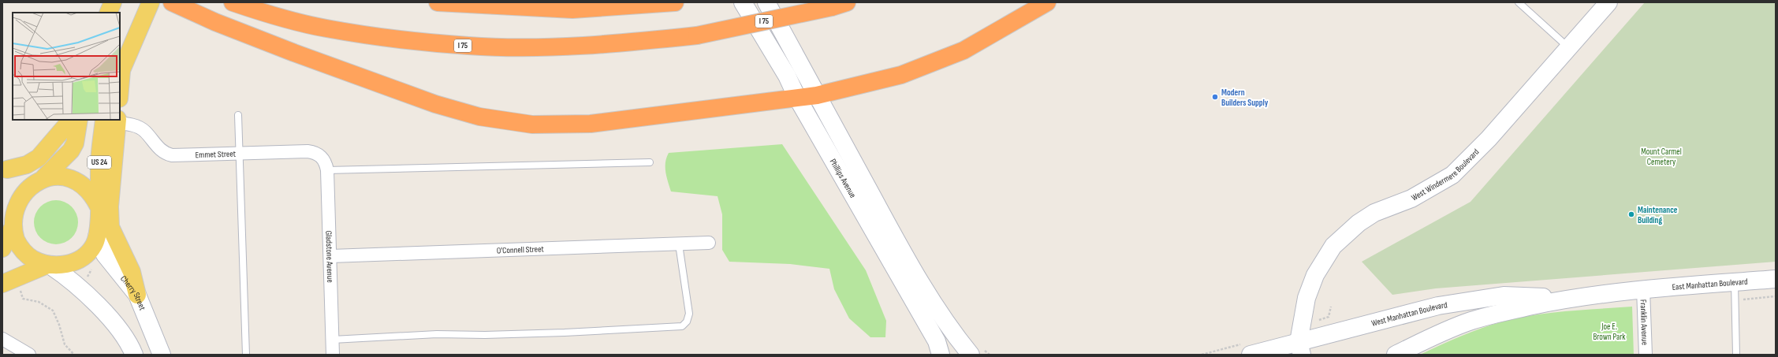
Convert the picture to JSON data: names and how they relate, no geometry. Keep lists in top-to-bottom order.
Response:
{
  "streets": {
    "highway": ["I 75"],
    "main road": [
      "US 24",
      "West Windermere Boulevard",
      "Phillips Avenue",
      "East Manhattan Boulevard",
      "Cherry Street",
      "West Manhattan Boulevard"
    ],
    "street": [
      "Emmet Street",
      "O'Connell Street",
      "Gladstone Avenue",
      "Franklin Avenue"
    ]
  },
  "crossings": [
    ["Emmet Street", "US 24"],
    ["Emmet Street", "Gladstone Avenue"],
    ["US 24", "Cherry Street"],
    ["West Windermere Boulevard", "West Manhattan Boulevard"],
    ["O'Connell Street", "Gladstone Avenue"],
    ["East Manhattan Boulevard", "West Manhattan Boulevard"],
    ["East Manhattan Boulevard", "Franklin Avenue"],
    ["West Manhattan Boulevard", "Franklin Avenue"]
  ],
  "parks": ["Mount Carmel Cemetery", "Joe E. Brown Park"],
  "places": ["Modern Builders Supply", "Maintenance Building"]
}
